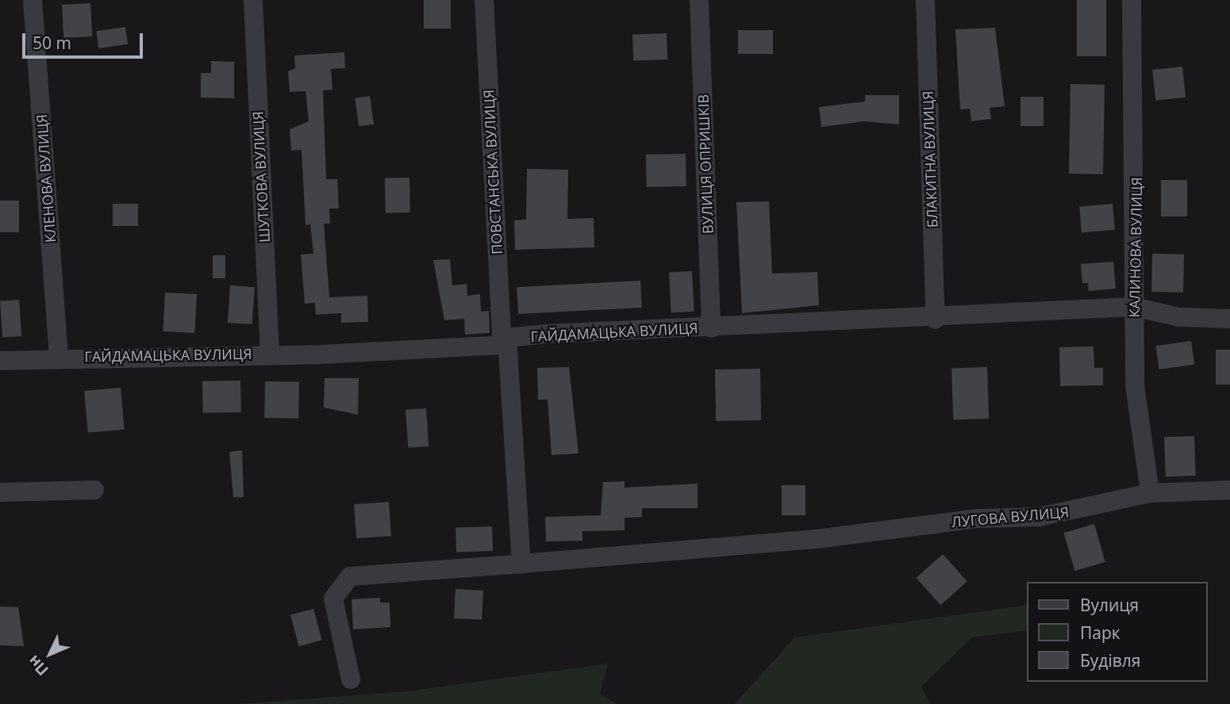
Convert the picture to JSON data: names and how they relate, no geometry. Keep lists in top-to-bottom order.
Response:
{
  "streets": {
    "street": [
      "БЛАКИТНА ВУЛИЦЯ",
      "ВУЛИЦЯ ОПРИШКІВ",
      "ПОВСТАНСЬКА ВУЛИЦЯ",
      "ШУТКОВА ВУЛИЦЯ",
      "КЛЕНОВА ВУЛИЦЯ",
      "КАЛИНОВА ВУЛИЦЯ",
      "ГАЙДАМАЦЬКА ВУЛИЦЯ",
      "ЛУГОВА ВУЛИЦЯ"
    ]
  },
  "crossings": [
    ["БЛАКИТНА ВУЛИЦЯ", "ГАЙДАМАЦЬКА ВУЛИЦЯ"],
    ["ВУЛИЦЯ ОПРИШКІВ", "ГАЙДАМАЦЬКА ВУЛИЦЯ"],
    ["ПОВСТАНСЬКА ВУЛИЦЯ", "ГАЙДАМАЦЬКА ВУЛИЦЯ"],
    ["ПОВСТАНСЬКА ВУЛИЦЯ", "ЛУГОВА ВУЛИЦЯ"],
    ["ШУТКОВА ВУЛИЦЯ", "ГАЙДАМАЦЬКА ВУЛИЦЯ"],
    ["КЛЕНОВА ВУЛИЦЯ", "ГАЙДАМАЦЬКА ВУЛИЦЯ"],
    ["КАЛИНОВА ВУЛИЦЯ", "ГАЙДАМАЦЬКА ВУЛИЦЯ"],
    ["КАЛИНОВА ВУЛИЦЯ", "ЛУГОВА ВУЛИЦЯ"]
  ],
  "legend": ["Вулиця", "Парк", "Будівля"],
  "scale_bar": "50 m",
  "north": "bottom left"
}
